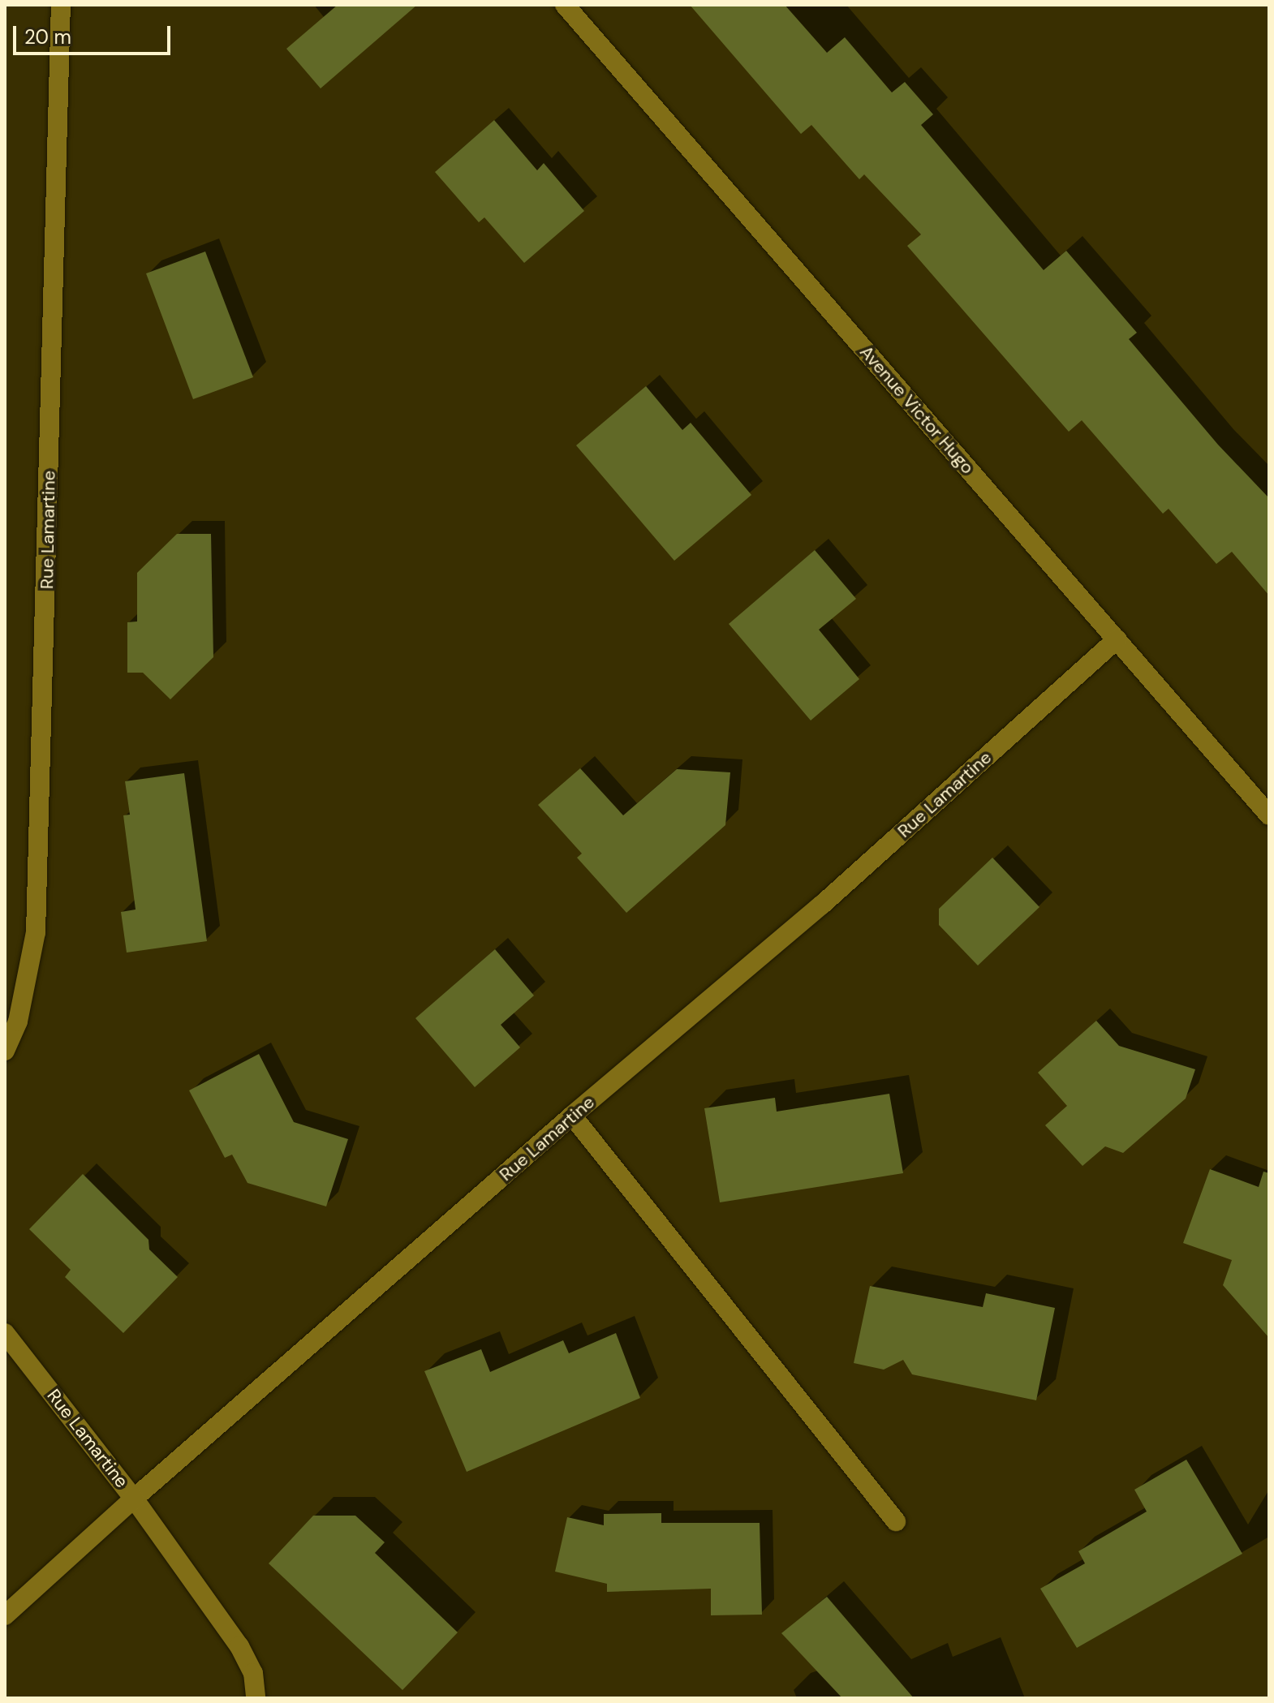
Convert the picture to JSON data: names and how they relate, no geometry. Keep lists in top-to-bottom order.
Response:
{
  "streets": {
    "street": ["Avenue Victor Hugo", "Rue Lamartine"]
  },
  "crossings": [
    ["Avenue Victor Hugo", "Rue Lamartine"]
  ],
  "scale_bar": "20 m"
}
